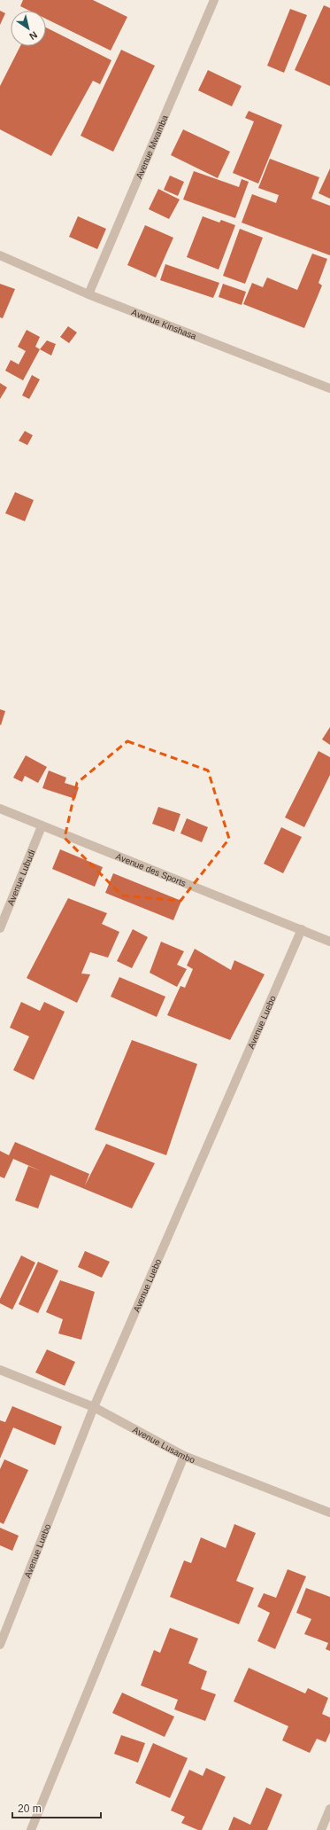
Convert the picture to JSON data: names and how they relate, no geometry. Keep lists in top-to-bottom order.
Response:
{
  "streets": {
    "street": [
      "Avenue Mwamba",
      "Avenue Kinshasa",
      "Avenue des Sports",
      "Avenue Lubudi",
      "Avenue Luebo",
      "Avenue Lusambo"
    ]
  },
  "crossings": [
    ["Avenue Mwamba", "Avenue Kinshasa"],
    ["Avenue des Sports", "Avenue Lubudi"],
    ["Avenue des Sports", "Avenue Luebo"],
    ["Avenue Luebo", "Avenue Lusambo"]
  ],
  "scale_bar": "20 m",
  "north": "bottom right"
}
